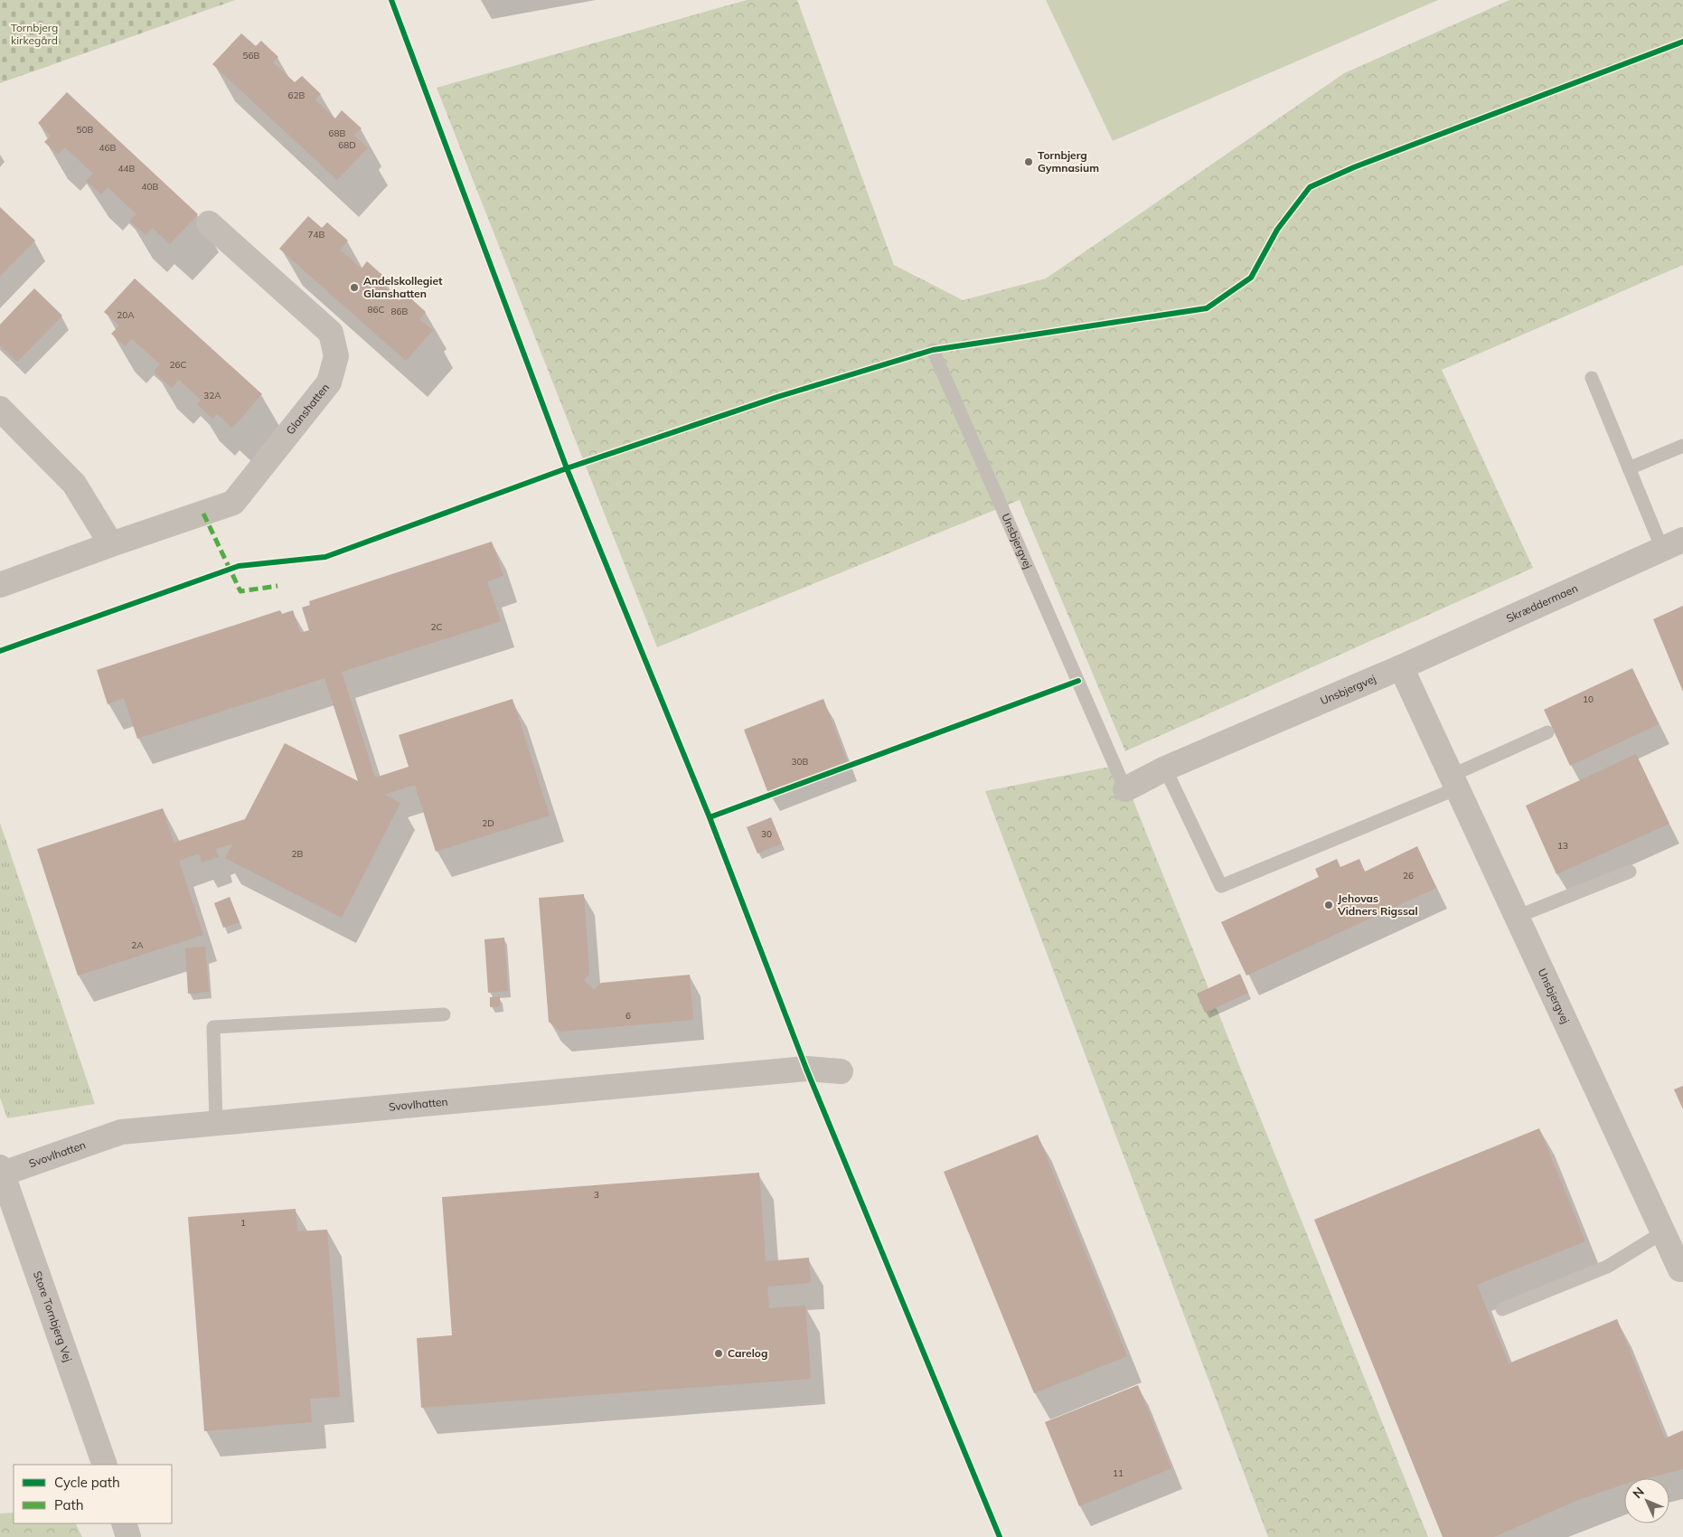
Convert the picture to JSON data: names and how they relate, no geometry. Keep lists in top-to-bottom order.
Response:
{
  "streets": {
    "street": [
      "Glanshatten",
      "Unsbjergvej",
      "Skræddermaen",
      "Svovlhatten",
      "Store Tornbjerg Vej"
    ]
  },
  "crossings": [
    ["Unsbjergvej", "Skræddermaen"],
    ["Svovlhatten", "Store Tornbjerg Vej"]
  ],
  "parks": ["Tornbjerg kirkegård"],
  "places": [
    "Tornbjerg Gymnasium",
    "Andelskollegiet Glanshatten",
    "Jehovas Vidners Rigssal",
    "Carelog"
  ],
  "house_numbers": [
    "56B",
    "62B",
    "50B",
    "68B",
    "68D",
    "46B",
    "44B",
    "40B",
    "74B",
    "86C",
    "86B",
    "20A",
    "26C",
    "32A",
    "2C",
    "10",
    "30B",
    "2D",
    "30",
    "13",
    "2B",
    "26",
    "2A",
    "6",
    "3",
    "1",
    "11"
  ],
  "legend": ["Cycle path", "Path"],
  "north": "top left"
}
